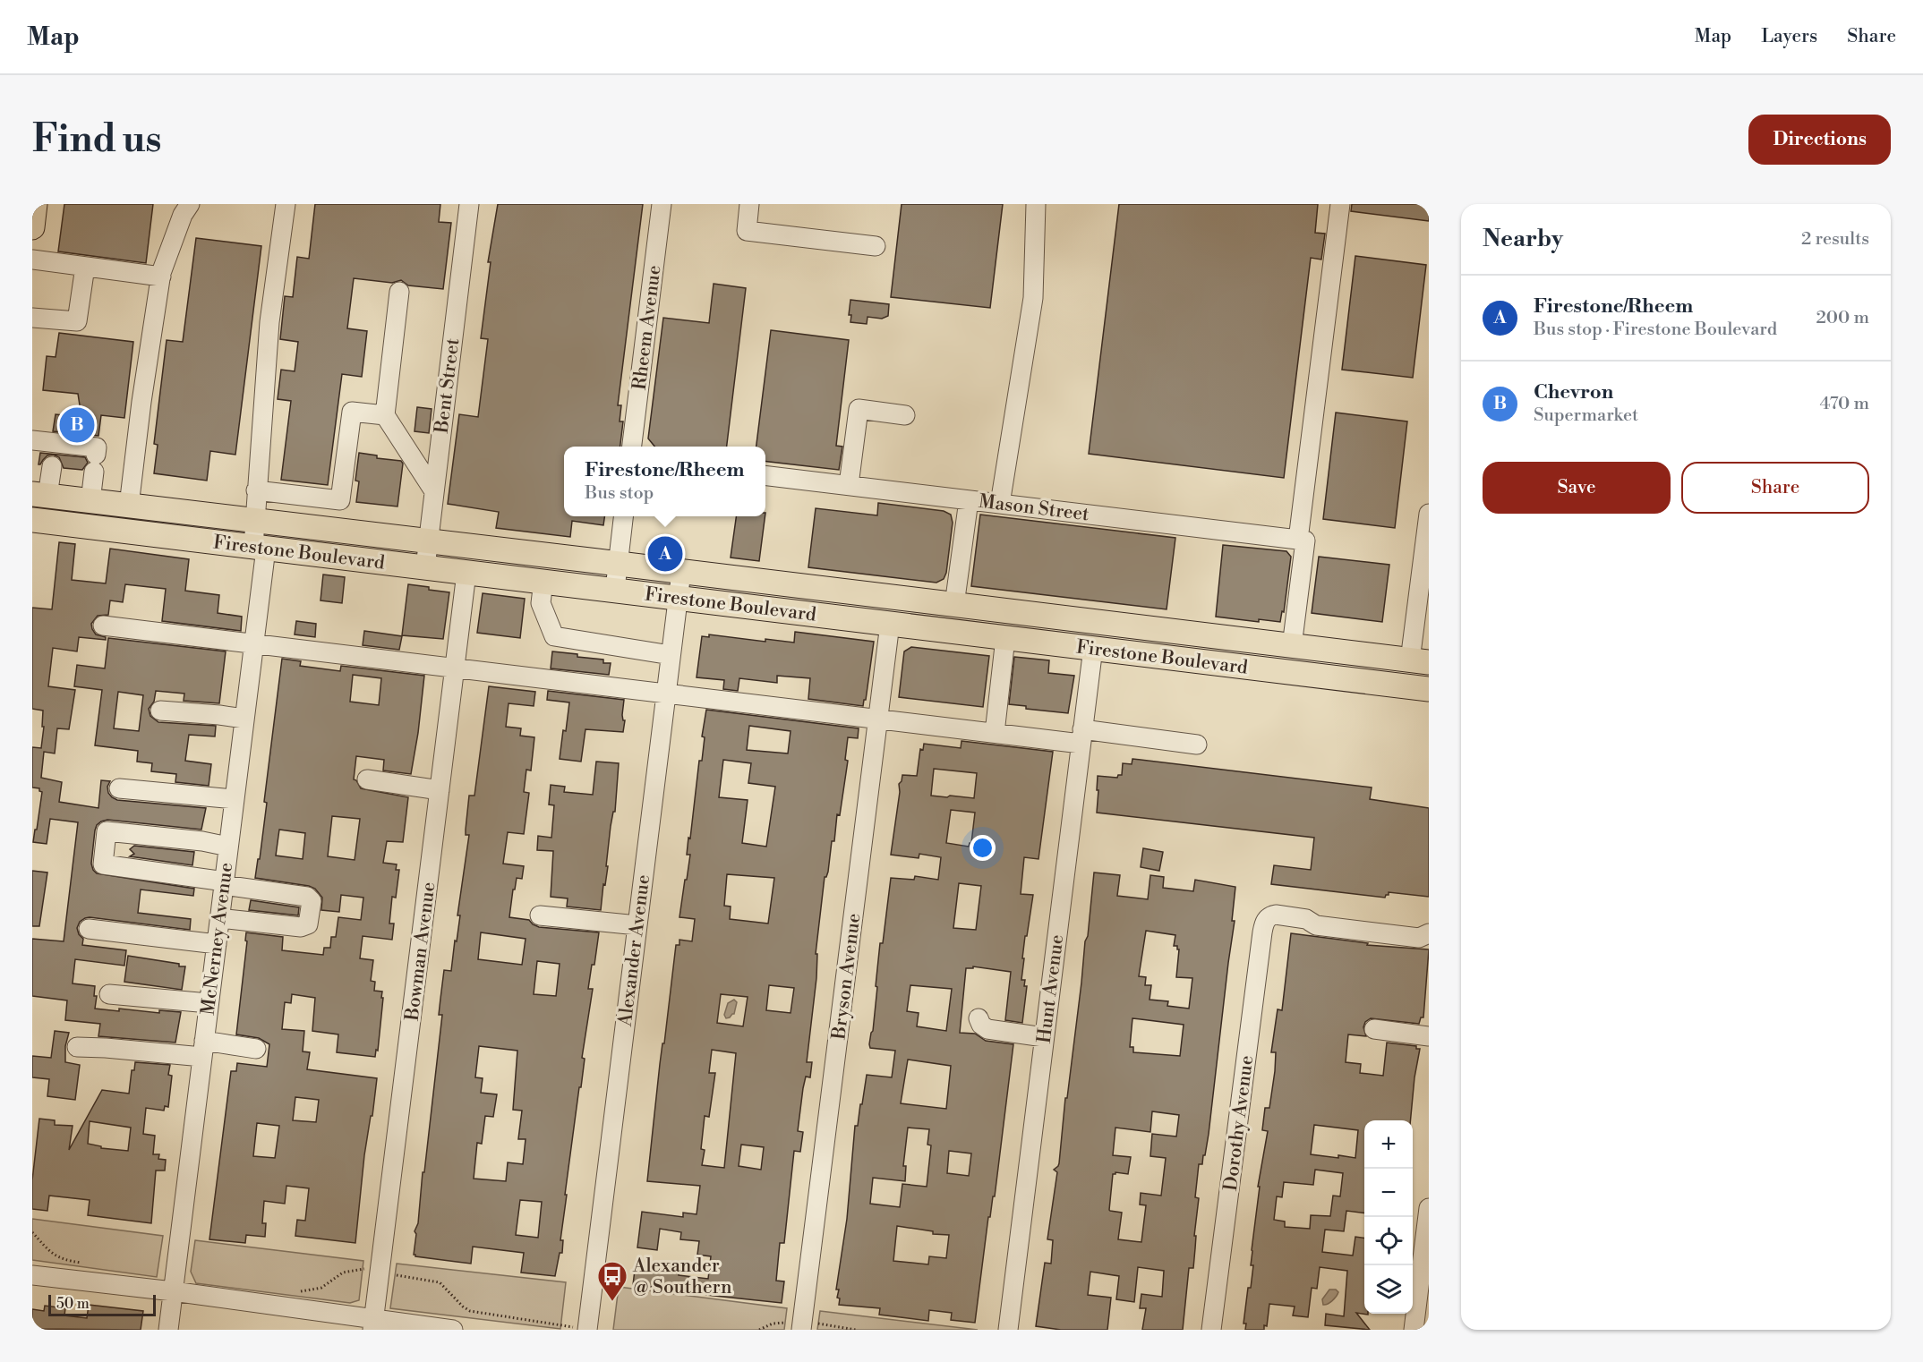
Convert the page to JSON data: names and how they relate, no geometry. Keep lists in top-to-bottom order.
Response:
{
  "streets": {
    "main road": ["Firestone Boulevard"],
    "street": [
      "Rheem Avenue",
      "Bent Street",
      "Mason Street",
      "McNerney Avenue",
      "Alexander Avenue",
      "Bowman Avenue",
      "Bryson Avenue",
      "Hunt Avenue",
      "Dorothy Avenue"
    ]
  },
  "crossings": [
    ["Bent Street", "Firestone Boulevard"],
    ["Firestone Boulevard", "McNerney Avenue"],
    ["Firestone Boulevard", "Alexander Avenue"],
    ["Firestone Boulevard", "Bowman Avenue"],
    ["Firestone Boulevard", "Bryson Avenue"],
    ["Firestone Boulevard", "Hunt Avenue"]
  ],
  "places": {
    "bus stop": ["Alexander @ Southern"]
  },
  "scale_bar": "50 m",
  "page": {
    "header": "Map",
    "nav": ["Map", "Layers", "Share"],
    "buttons": [
      "Directions",
      ["Save", "Share"]
    ],
    "title": "Find us",
    "heading": ["Nearby", "2 results"],
    "list": [
      {
        "mark": "A",
        "name": "Firestone/Rheem",
        "note": "Bus stop · Firestone Boulevard",
        "value": "200 m"
      },
      {
        "mark": "B",
        "name": "Chevron",
        "note": "Supermarket",
        "value": "470 m"
      }
    ],
    "pins": ["B", "A"],
    "popup": ["Firestone/Rheem", "Bus stop"],
    "map_buttons": ["+", "−"],
    "scale": "50 m"
  }
}
